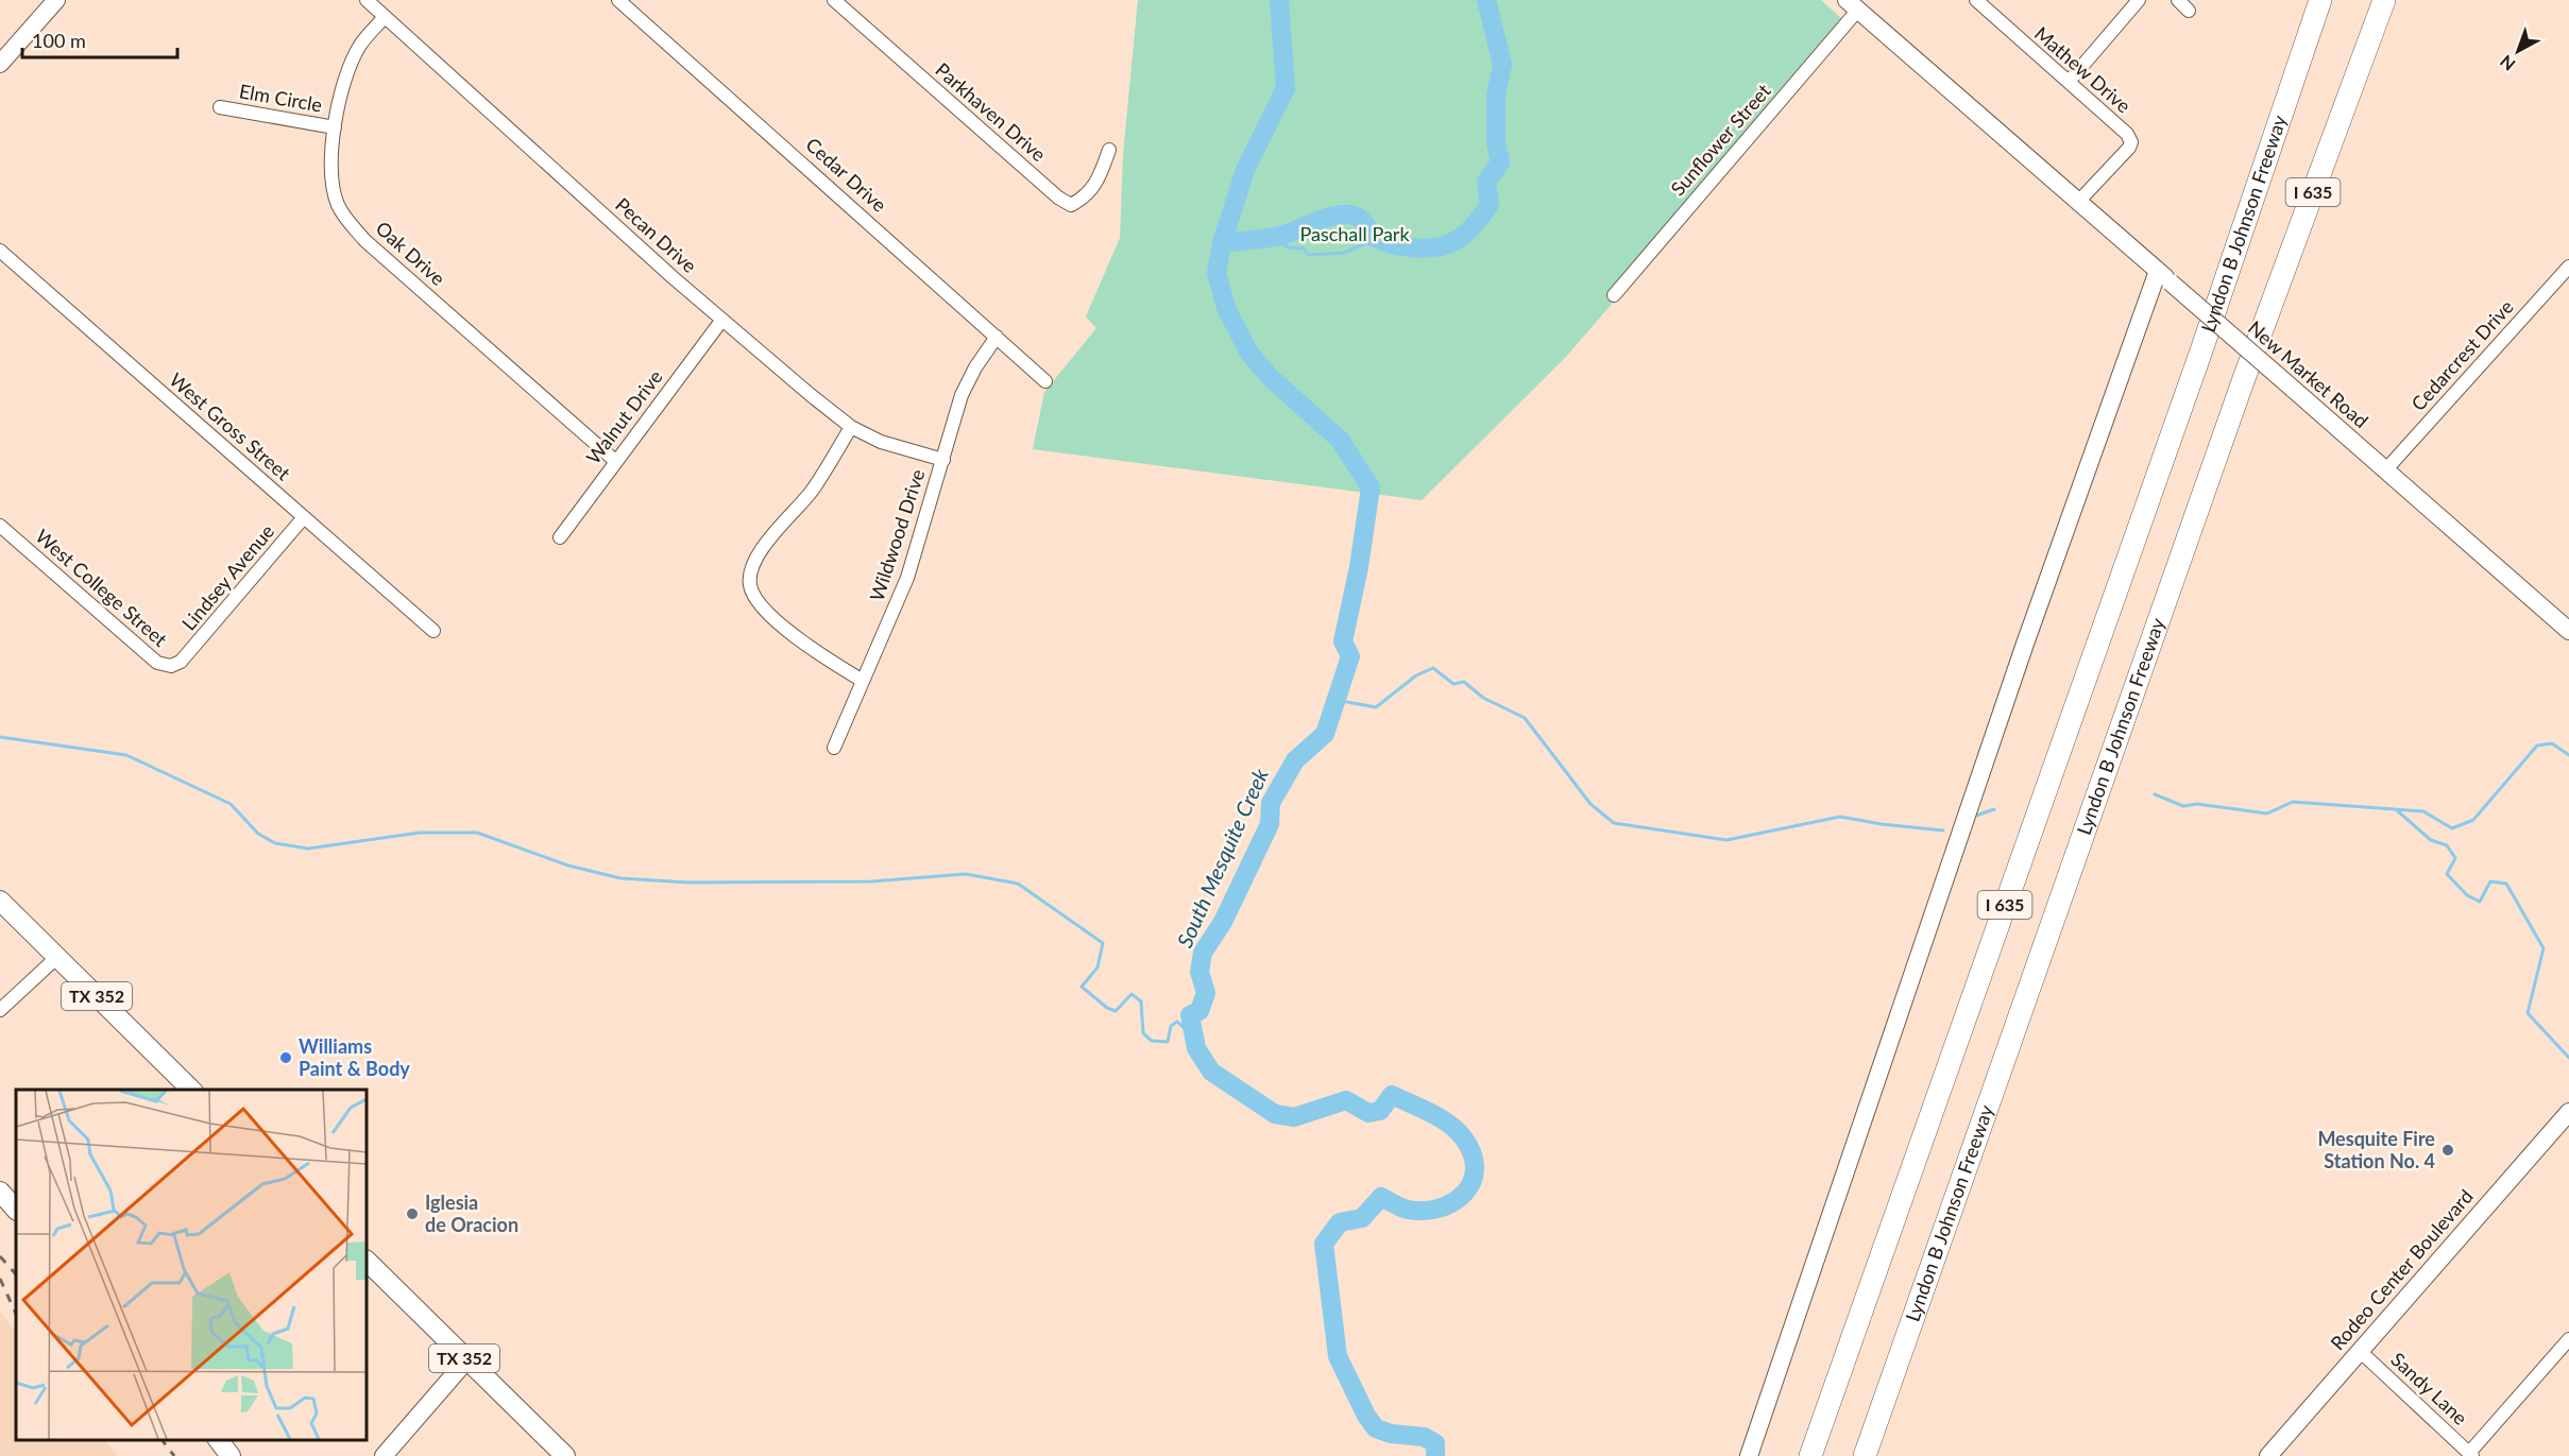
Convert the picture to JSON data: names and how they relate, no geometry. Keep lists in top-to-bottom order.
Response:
{
  "streets": {
    "highway": ["I 635", "Lyndon B Johnson Freeway"],
    "main road": ["TX 352"],
    "street": [
      "Mathew Drive",
      "Elm Circle",
      "Parkhaven Drive",
      "Sunflower Street",
      "Cedar Drive",
      "Pecan Drive",
      "Oak Drive",
      "Cedarcrest Drive",
      "New Market Road",
      "Walnut Drive",
      "West Gross Street",
      "Wildwood Drive",
      "Lindsey Avenue",
      "West College Street",
      "Rodeo Center Boulevard",
      "Sandy Lane"
    ]
  },
  "crossings": [
    ["Mathew Drive", "New Market Road"],
    ["Elm Circle", "Oak Drive"],
    ["Sunflower Street", "New Market Road"],
    ["Cedar Drive", "Wildwood Drive"],
    ["Pecan Drive", "Oak Drive"],
    ["Pecan Drive", "Walnut Drive"],
    ["Pecan Drive", "Wildwood Drive"],
    ["Oak Drive", "Walnut Drive"],
    ["Cedarcrest Drive", "New Market Road"],
    ["West Gross Street", "Lindsey Avenue"],
    ["Lindsey Avenue", "West College Street"],
    ["Rodeo Center Boulevard", "Sandy Lane"]
  ],
  "water": ["South Mesquite Creek"],
  "parks": ["Paschall Park"],
  "places": ["Williams Paint & Body", "Mesquite Fire Station No. 4", "Iglesia de Oracion"],
  "scale_bar": "100 m",
  "north": "bottom left"
}
